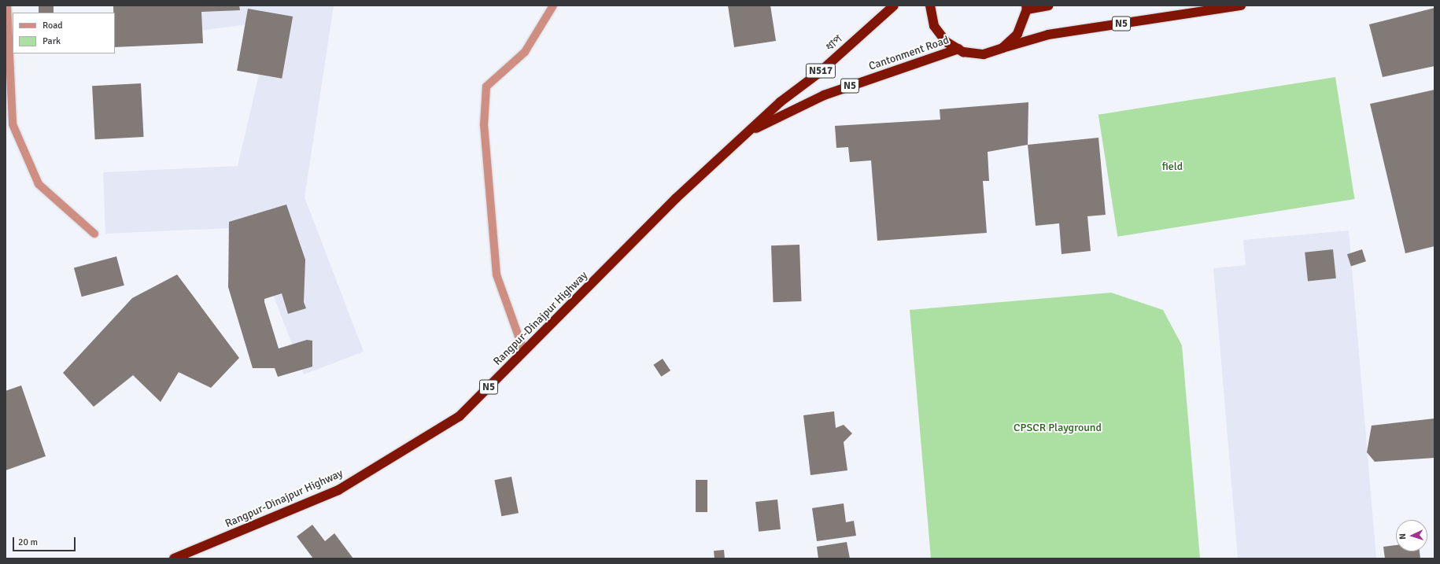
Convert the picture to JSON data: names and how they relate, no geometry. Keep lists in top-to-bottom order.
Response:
{
  "streets": {
    "highway": [
      "N5",
      "ধাপ",
      "Cantonment Road",
      "N517",
      "Rangpur-Dinajpur Highway"
    ]
  },
  "crossings": [
    ["N5", "Cantonment Road"],
    ["ধাপ", "Cantonment Road"],
    ["ধাপ", "Rangpur-Dinajpur Highway"],
    ["Cantonment Road", "Rangpur-Dinajpur Highway"]
  ],
  "parks": ["field", "CPSCR Playground"],
  "legend": ["Road", "Park"],
  "scale_bar": "20 m",
  "north": "left"
}
